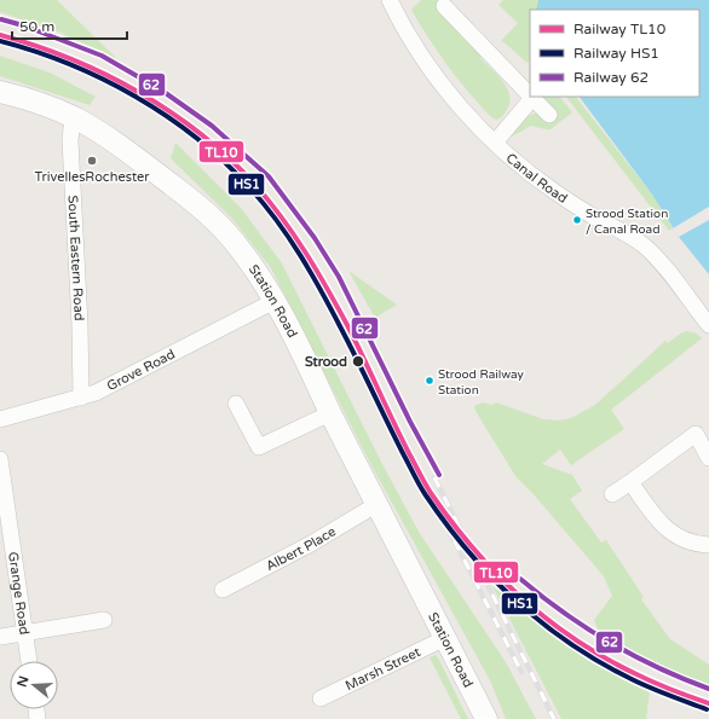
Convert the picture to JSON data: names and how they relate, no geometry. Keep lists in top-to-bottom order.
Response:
{
  "streets": {
    "main road": ["Station Road"],
    "street": [
      "Canal Road",
      "South Eastern Road",
      "Grove Road",
      "Albert Place",
      "Grange Road",
      "Marsh Street"
    ]
  },
  "crossings": [
    ["South Eastern Road", "Station Road"],
    ["South Eastern Road", "Grove Road"],
    ["Station Road", "Grove Road"],
    ["Station Road", "Albert Place"],
    ["Station Road", "Marsh Street"]
  ],
  "places": [
    "TrivellesRochester",
    "Strood Station / Canal Road",
    "Strood",
    "Strood Railway Station"
  ],
  "lines": ["rail line 62", "rail line TL10", "rail line HS1"],
  "legend": ["Railway TL10", "Railway HS1", "Railway 62"],
  "scale_bar": "50 m",
  "north": "left"
}
